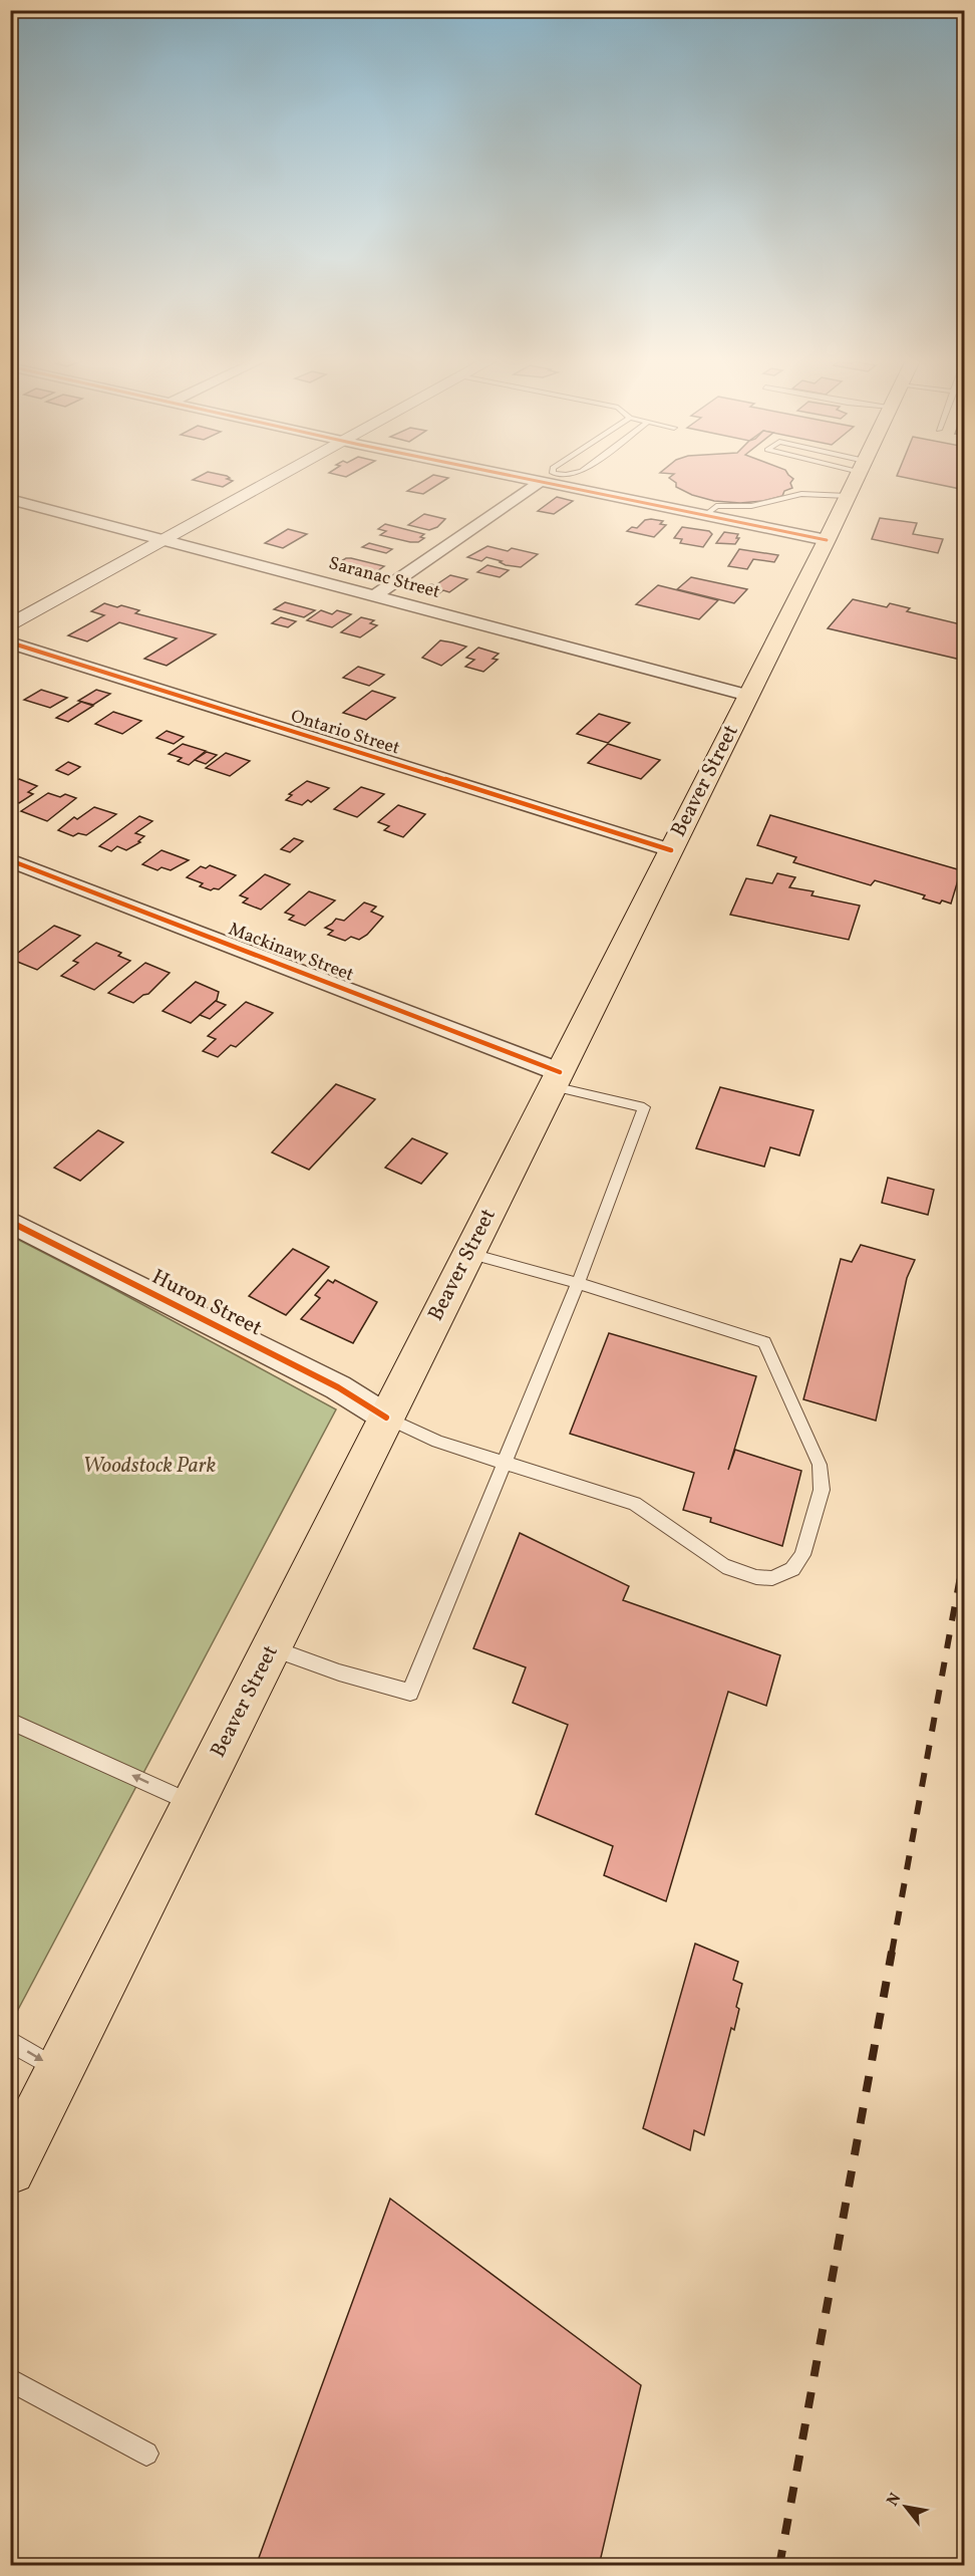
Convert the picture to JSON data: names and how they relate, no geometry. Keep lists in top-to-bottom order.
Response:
{
  "streets": {
    "main road": ["Beaver Street"],
    "street": [
      "Saranac Street",
      "Ontario Street",
      "Mackinaw Street",
      "Huron Street"
    ]
  },
  "crossings": [
    ["Saranac Street", "Beaver Street"],
    ["Ontario Street", "Beaver Street"],
    ["Beaver Street", "Mackinaw Street"],
    ["Beaver Street", "Huron Street"]
  ],
  "parks": ["Woodstock Park"],
  "north": "top left"
}
